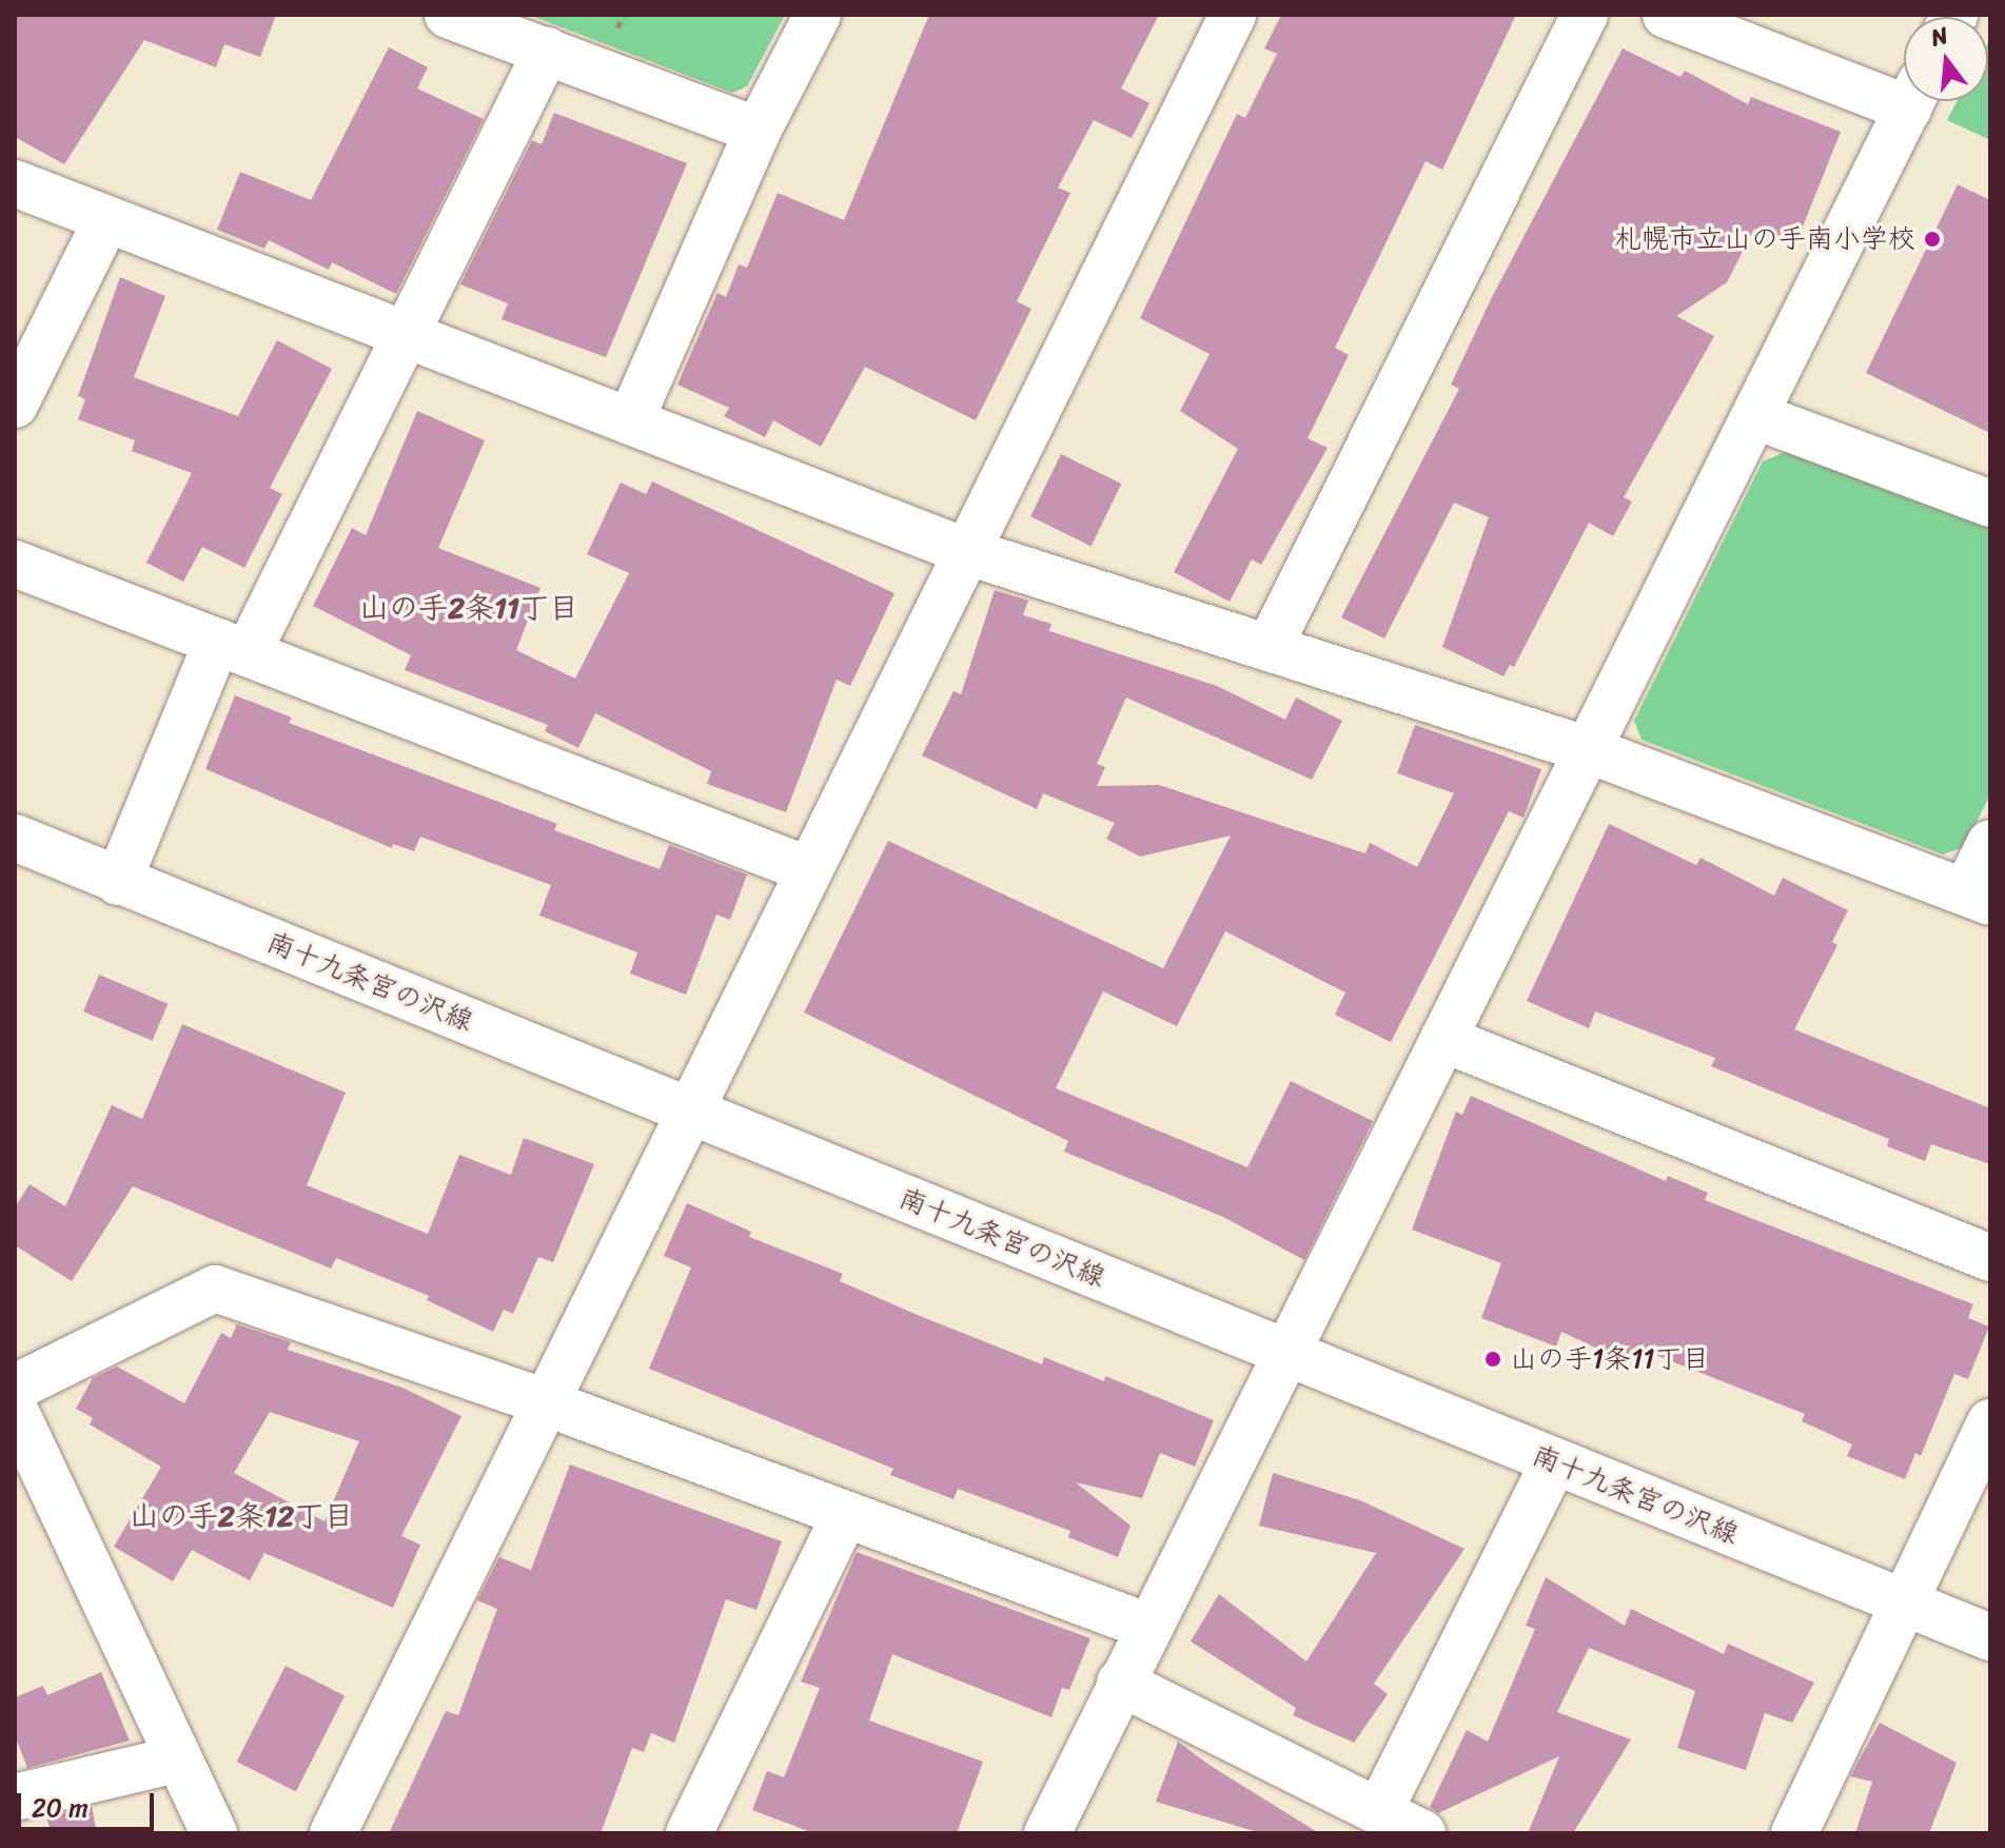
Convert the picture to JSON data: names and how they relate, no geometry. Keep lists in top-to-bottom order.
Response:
{
  "streets": {
    "street": ["南十九条宮の沢線"]
  },
  "districts": ["山の手2条11丁目", "山の手2条12丁目"],
  "places": ["札幌市立山の手南小学校", "山の手1条11丁目"],
  "scale_bar": "20 m",
  "north": "top"
}
